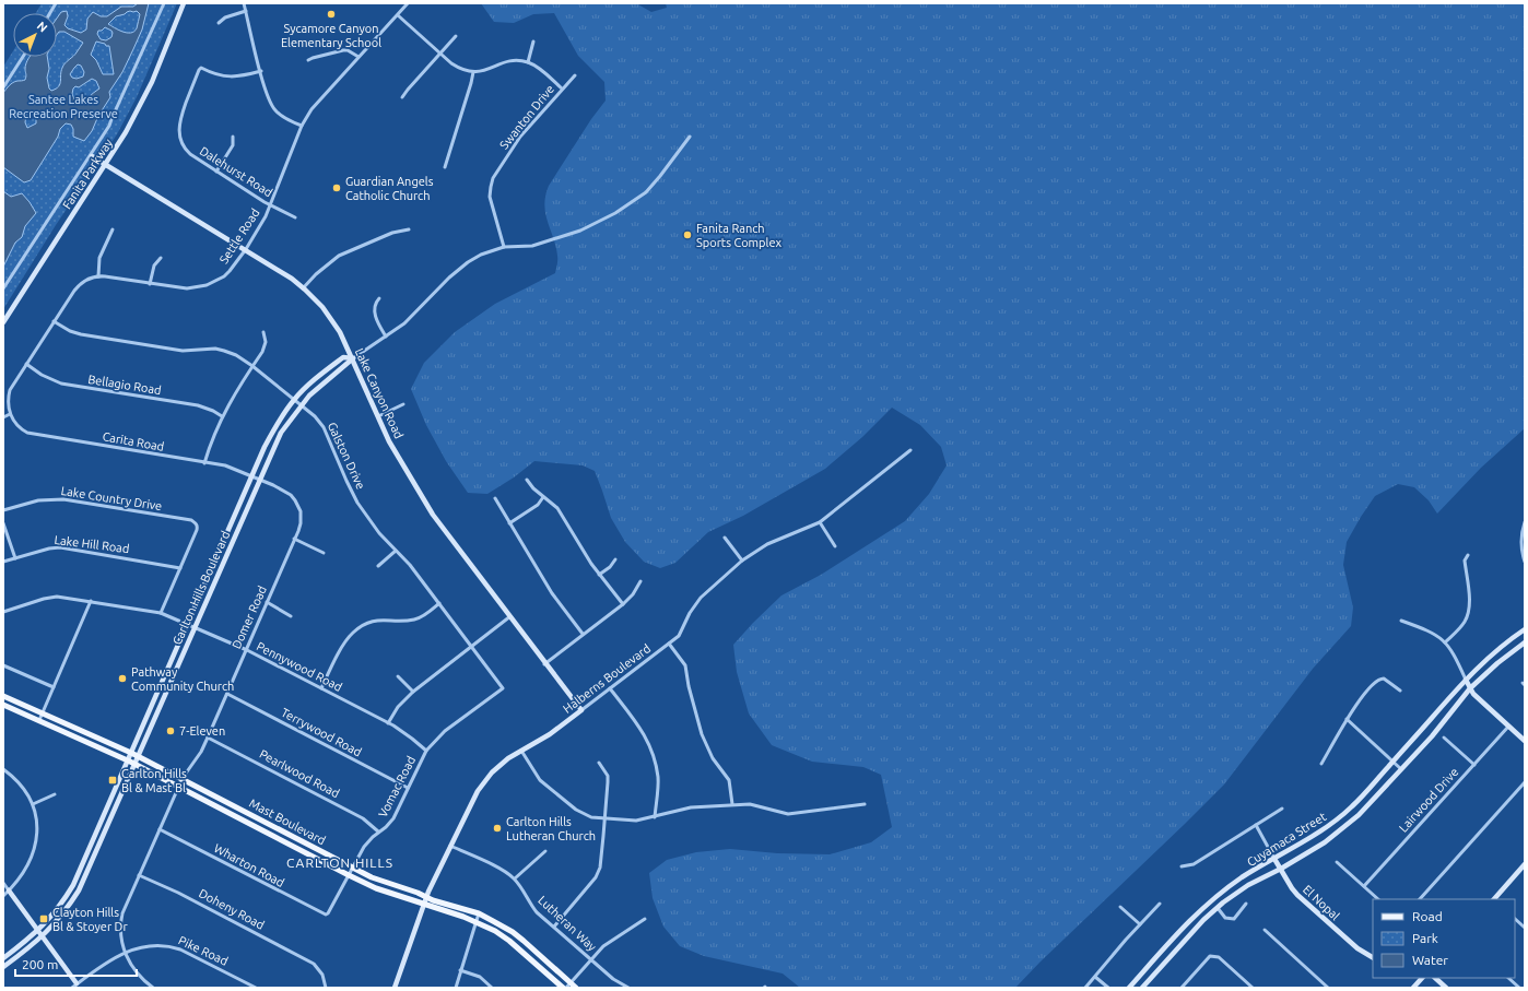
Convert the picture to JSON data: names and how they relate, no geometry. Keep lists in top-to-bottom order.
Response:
{
  "streets": {
    "main road": ["Mast Boulevard"],
    "street": [
      "Swanton Drive",
      "Dalehurst Road",
      "Fanita Parkway",
      "Settle Road",
      "Bellagio Road",
      "Lake Canyon Road",
      "Carita Road",
      "Galston Drive",
      "Lake Country Drive",
      "Lake Hill Road",
      "Carlton Hills Boulevard",
      "Domer Road",
      "Pennywood Road",
      "Halberns Boulevard",
      "Terrywood Road",
      "Pearlwood Road",
      "Vomac Road",
      "Lairwood Drive",
      "Cuyamaca Street",
      "Wharton Road",
      "El Nopal",
      "Doheny Road",
      "Lutheran Way",
      "Pike Road"
    ]
  },
  "crossings": [
    ["Swanton Drive", "Carlton Hills Boulevard"],
    ["Dalehurst Road", "Settle Road"],
    ["Fanita Parkway", "Lake Canyon Road"],
    ["Settle Road", "Lake Canyon Road"],
    ["Lake Canyon Road", "Carlton Hills Boulevard"],
    ["Lake Canyon Road", "Halberns Boulevard"],
    ["Carita Road", "Carlton Hills Boulevard"],
    ["Carita Road", "Domer Road"],
    ["Galston Drive", "Carlton Hills Boulevard"],
    ["Galston Drive", "Vomac Road"],
    ["Lake Country Drive", "Lake Hill Road"],
    ["Carlton Hills Boulevard", "Domer Road"],
    ["Carlton Hills Boulevard", "Pennywood Road"],
    ["Carlton Hills Boulevard", "Mast Boulevard"],
    ["Domer Road", "Pennywood Road"],
    ["Domer Road", "Terrywood Road"],
    ["Domer Road", "Pearlwood Road"],
    ["Domer Road", "Mast Boulevard"],
    ["Domer Road", "Wharton Road"],
    ["Domer Road", "Doheny Road"],
    ["Domer Road", "Pike Road"],
    ["Pennywood Road", "Vomac Road"],
    ["Halberns Boulevard", "Mast Boulevard"],
    ["Halberns Boulevard", "Lutheran Way"],
    ["Terrywood Road", "Vomac Road"],
    ["Pearlwood Road", "Vomac Road"],
    ["Vomac Road", "Mast Boulevard"],
    ["Vomac Road", "Wharton Road"],
    ["Cuyamaca Street", "El Nopal"]
  ],
  "districts": ["CARLTON HILLS"],
  "parks": ["Santee Lakes Recreation Preserve"],
  "places": {
    "other": [
      "Sycamore Canyon Elementary School",
      "Guardian Angels Catholic Church",
      "Fanita Ranch Sports Complex",
      "Pathway Community Church",
      "7-Eleven",
      "Carlton Hills Lutheran Church"
    ],
    "transit": ["Carlton Hills Bl & Mast Bl", "Clayton Hills Bl & Stoyer Dr"]
  },
  "legend": ["Road", "Park", "Water"],
  "scale_bar": "200 m",
  "north": "top right"
}
